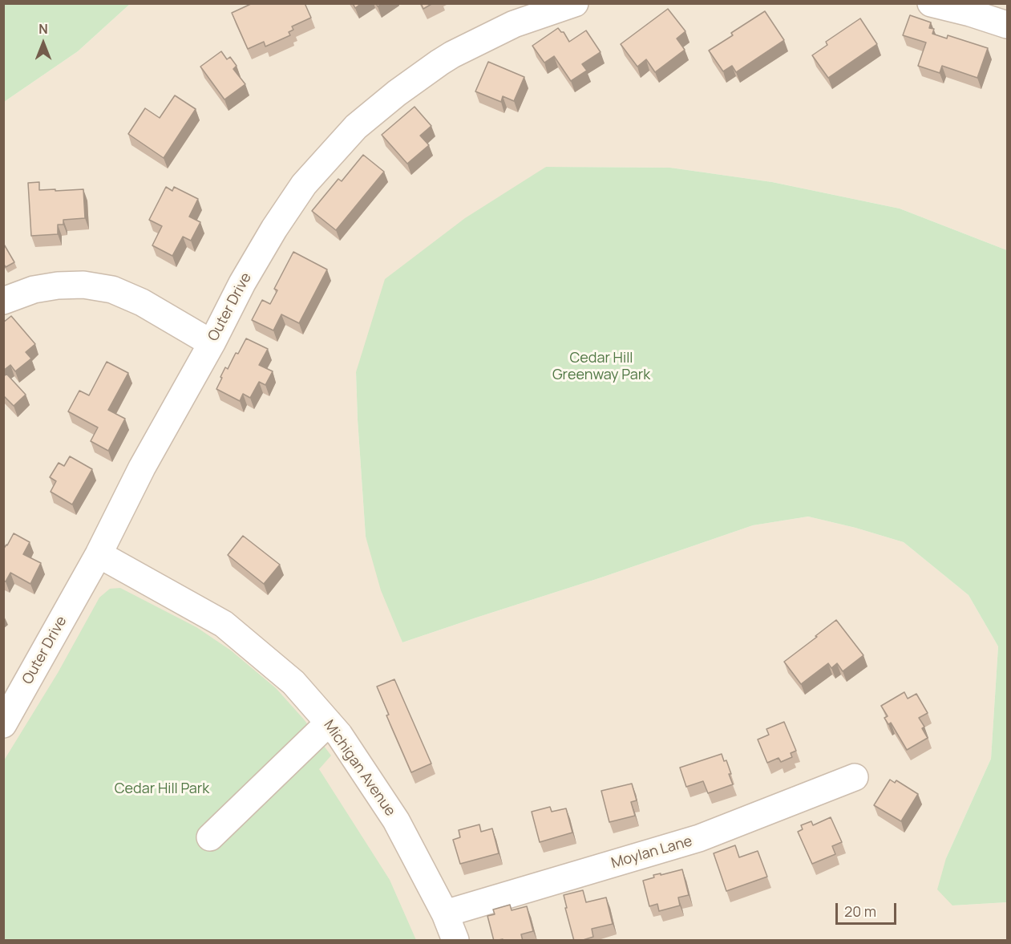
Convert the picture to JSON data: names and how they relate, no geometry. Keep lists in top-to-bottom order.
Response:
{
  "streets": {
    "street": ["Outer Drive", "Michigan Avenue", "Moylan Lane"]
  },
  "crossings": [
    ["Outer Drive", "Michigan Avenue"],
    ["Michigan Avenue", "Moylan Lane"]
  ],
  "parks": ["Cedar Hill Greenway Park", "Cedar Hill Park"],
  "scale_bar": "20 m",
  "north": "top"
}
